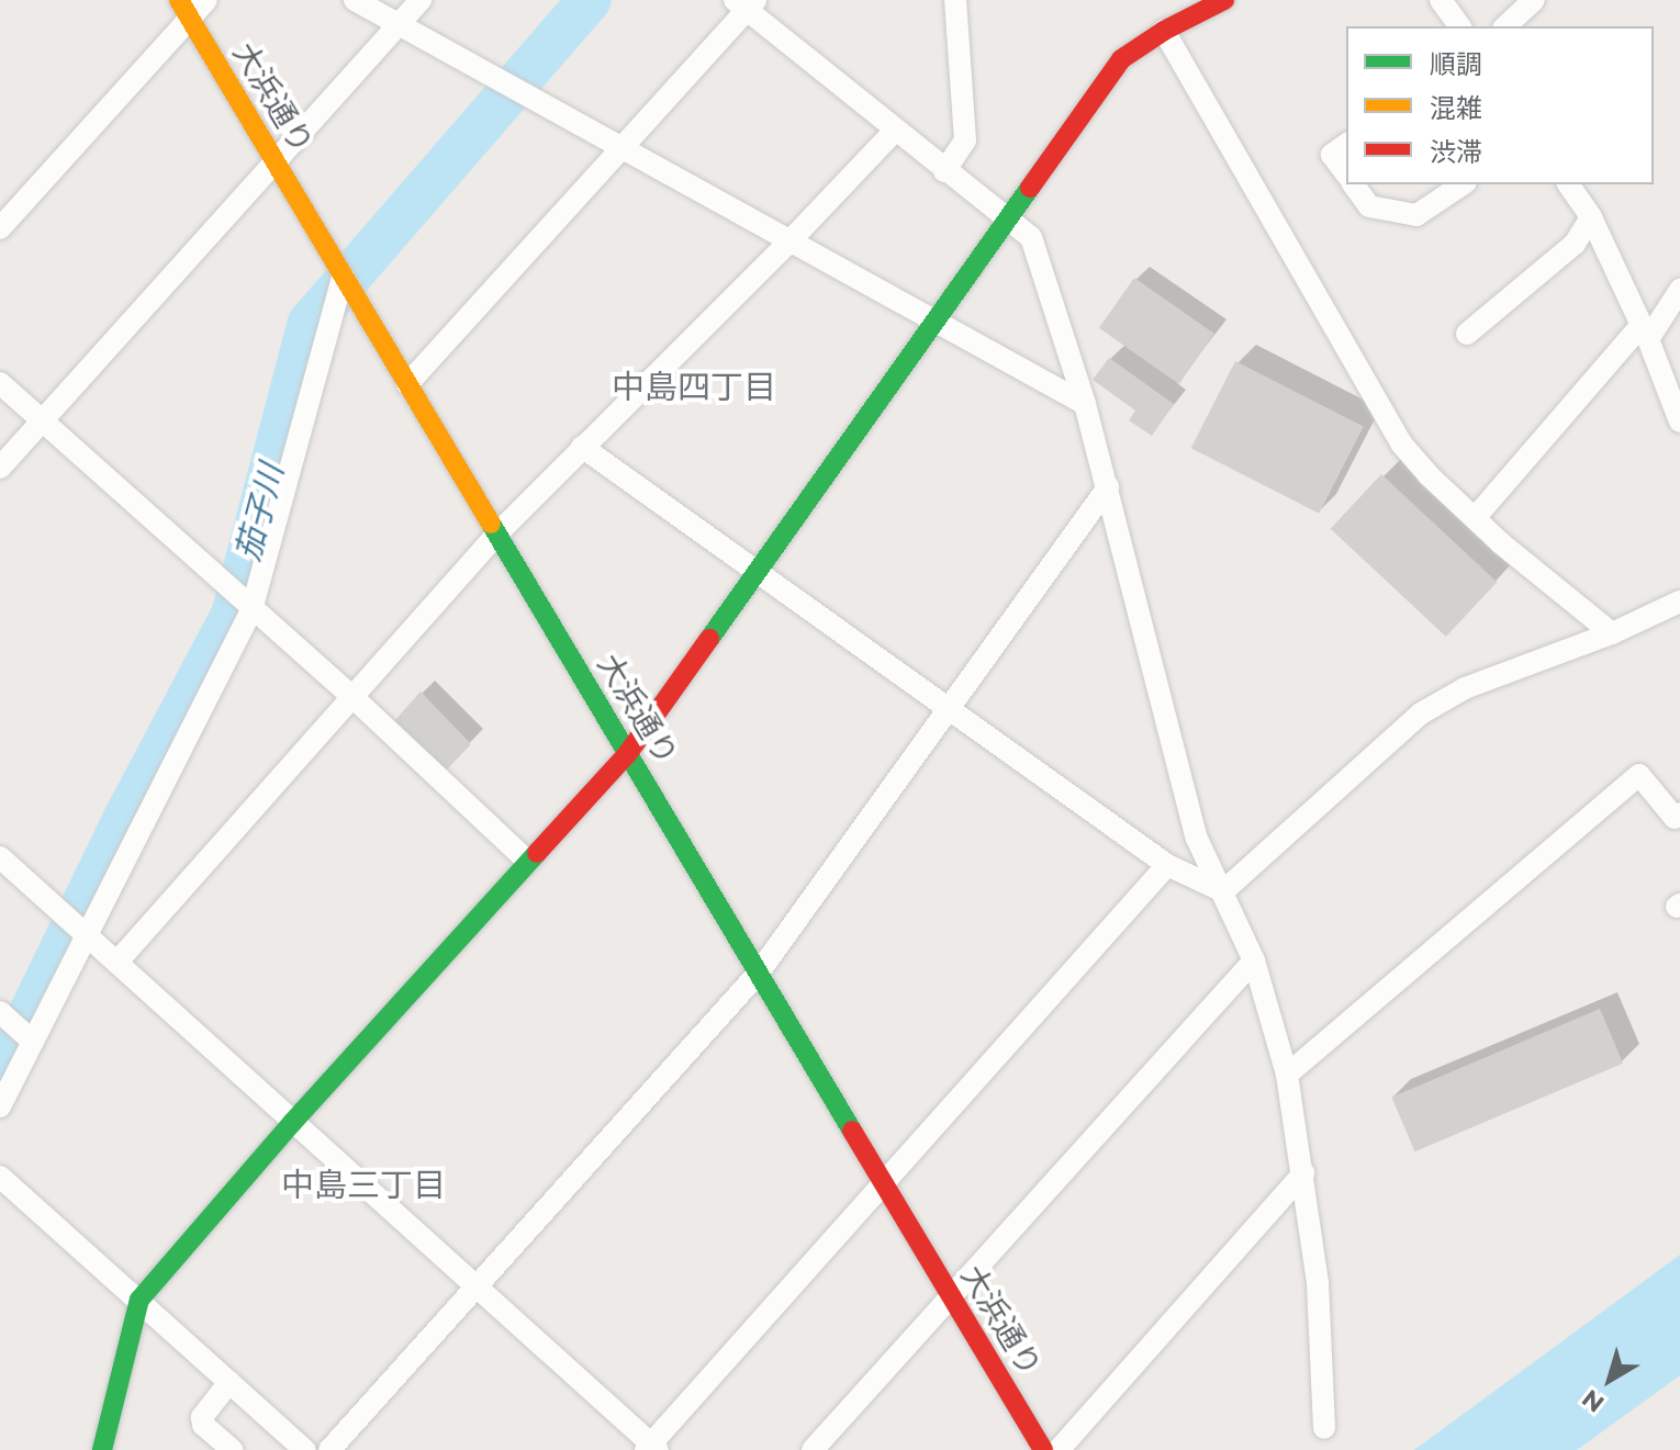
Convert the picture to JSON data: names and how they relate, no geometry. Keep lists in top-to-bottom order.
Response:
{
  "streets": {
    "street": ["大浜通り"]
  },
  "districts": ["中島四丁目", "中島三丁目"],
  "water": ["茄子川"],
  "legend": ["順調", "混雑", "渋滞"],
  "north": "bottom left"
}
